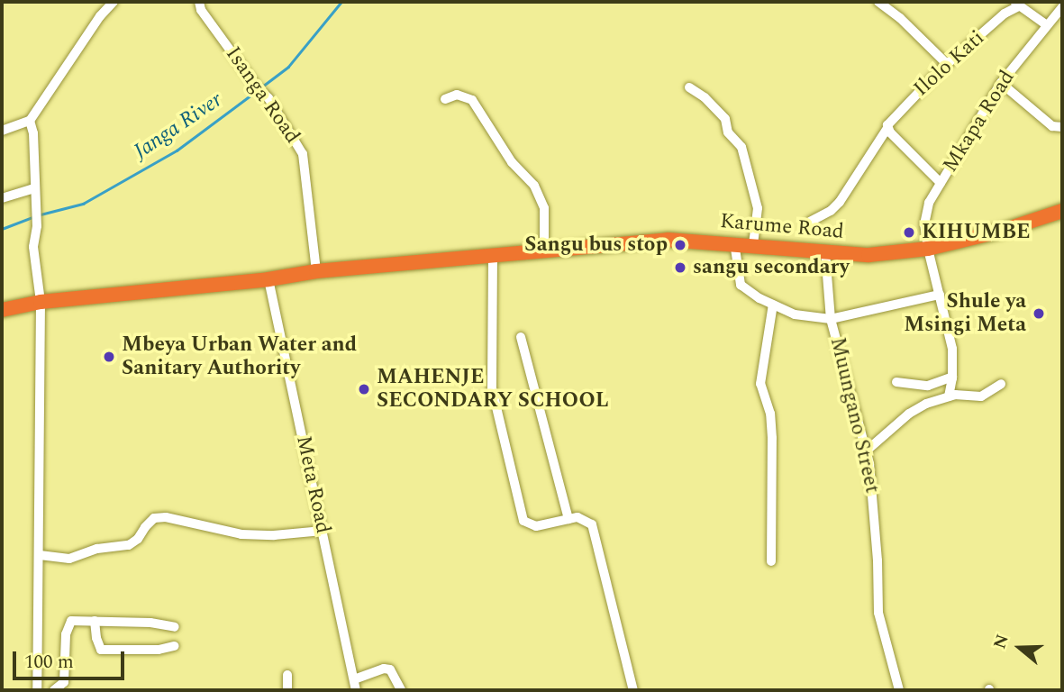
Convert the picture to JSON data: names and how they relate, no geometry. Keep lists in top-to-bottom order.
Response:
{
  "streets": {
    "highway": ["Karume Road"],
    "street": [
      "Ilolo Kati",
      "Isanga Road",
      "Mkapa Road",
      "Muungano Street",
      "Meta Road"
    ]
  },
  "crossings": [
    ["Isanga Road", "Karume Road"],
    ["Mkapa Road", "Karume Road"],
    ["Karume Road", "Muungano Street"],
    ["Karume Road", "Meta Road"]
  ],
  "water": ["Janga River"],
  "places": [
    "KIHUMBE",
    "Sangu bus stop",
    "sangu secondary",
    "Shule ya Msingi Meta",
    "Mbeya Urban Water and Sanitary Authority",
    "MAHENJE SECONDARY SCHOOL"
  ],
  "scale_bar": "100 m",
  "north": "left"
}
